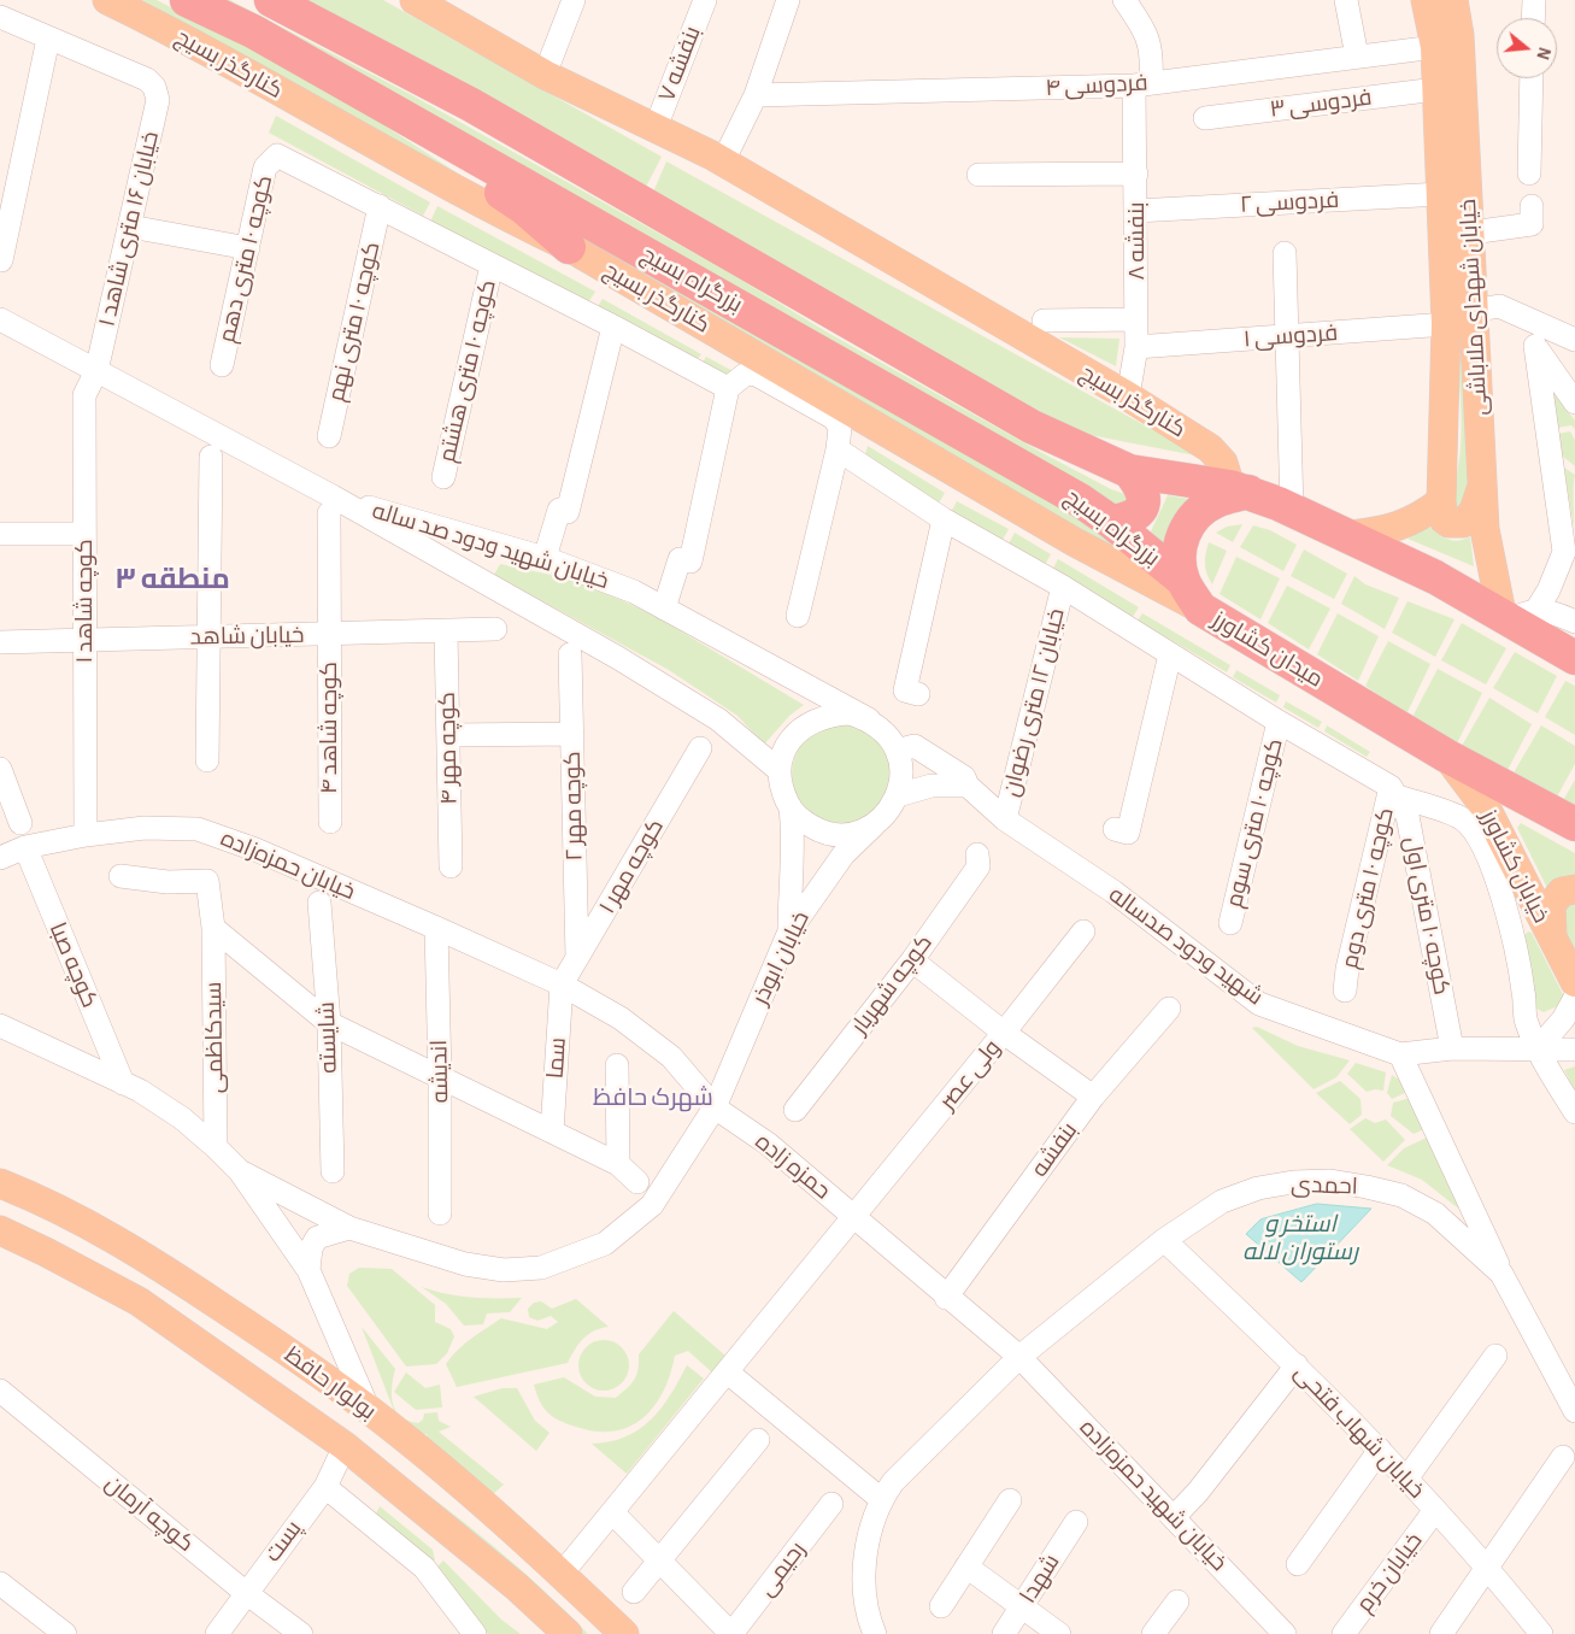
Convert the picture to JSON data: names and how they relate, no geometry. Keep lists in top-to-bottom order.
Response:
{
  "streets": {
    "highway": ["بزرگراه بسیج", "میدان کشاورز"],
    "main road": [
      "کنارگذر بسیج",
      "خیابان شهدای ملاباشی",
      "خیابان کشاورز",
      "بولوار حافظ"
    ],
    "street": [
      "بنفشه ۷",
      "فردوسی ۴",
      "فردوسی ۳",
      "فردوسی ۲",
      "خیابان ۱۶ متری شاهد ۱",
      "بنفشه ۸",
      "کوچه ۱۰ متری دهم",
      "کوچه ۱۰ متری نهم",
      "فردوسی ۱",
      "کوچه ۱۰ متری هشتم",
      "خیابان شهید ودود صد ساله",
      "کوچه شاهد ۱",
      "خیابان شاهد",
      "خیابان ۱۲ متری رضوان",
      "کوچه شاهد ۴",
      "کوچه مهر ۴",
      "کوچه مهر ۲",
      "کوچه ۱۰ متری سوم",
      "خیابان حمزه‌زاده",
      "کوچه مهر ۱",
      "کوچه ۱۰ متری دوم",
      "کوچه ۱۰ متری اول",
      "شهید ودود صدساله",
      "خیابان ابوذر",
      "کوچه صبا",
      "کوچه شهریار",
      "سیدکاظمی",
      "شایسته",
      "سما",
      "اندیشه",
      "ولی عصر",
      "بنفشه",
      "حمزه زاده",
      "احمدی",
      "خیابان شهاب فتحی",
      "خیابان شهید حمزه‌زاده",
      "کوچه آرمان",
      "پست",
      "رحیمی",
      "خیابان خرم",
      "شهدا"
    ]
  },
  "crossings": [
    ["کنارگذر بسیج", "بنفشه ۷"],
    ["کنارگذر بسیج", "بنفشه ۸"],
    ["کنارگذر بسیج", "بزرگراه بسیج"],
    ["کنارگذر بسیج", "میدان کشاورز"],
    ["فردوسی ۴", "بنفشه ۸"],
    ["فردوسی ۴", "خیابان شهدای ملاباشی"],
    ["فردوسی ۳", "خیابان شهدای ملاباشی"],
    ["فردوسی ۲", "بنفشه ۸"],
    ["فردوسی ۲", "خیابان شهدای ملاباشی"],
    ["خیابان ۱۶ متری شاهد ۱", "خیابان شهید ودود صد ساله"],
    ["خیابان ۱۶ متری شاهد ۱", "کوچه شاهد ۱"],
    ["بنفشه ۸", "فردوسی ۱"],
    ["کوچه ۱۰ متری دهم", "کوچه ۱۰ متری نهم"],
    ["بزرگراه بسیج", "میدان کشاورز"],
    ["خیابان شهدای ملاباشی", "فردوسی ۱"],
    ["خیابان شهید ودود صد ساله", "کوچه شاهد ۱"],
    ["خیابان شهید ودود صد ساله", "کوچه شاهد ۴"],
    ["خیابان شهید ودود صد ساله", "شهید ودود صدساله"],
    ["خیابان شهید ودود صد ساله", "خیابان ابوذر"],
    ["کوچه شاهد ۱", "خیابان شاهد"],
    ["کوچه شاهد ۱", "خیابان حمزه‌زاده"],
    ["خیابان شاهد", "کوچه شاهد ۴"],
    ["خیابان شاهد", "کوچه مهر ۴"],
    ["میدان کشاورز", "خیابان کشاورز"],
    ["خیابان ۱۲ متری رضوان", "شهید ودود صدساله"],
    ["کوچه مهر ۲", "کوچه مهر ۱"],
    ["خیابان حمزه‌زاده", "کوچه مهر ۱"],
    ["خیابان حمزه‌زاده", "کوچه صبا"],
    ["خیابان حمزه‌زاده", "سما"],
    ["خیابان حمزه‌زاده", "اندیشه"],
    ["خیابان حمزه‌زاده", "حمزه زاده"],
    ["کوچه مهر ۱", "سما"],
    ["کوچه مهر ۱", "حمزه زاده"],
    ["کوچه ۱۰ متری دوم", "کوچه ۱۰ متری اول"],
    ["کوچه ۱۰ متری اول", "شهید ودود صدساله"],
    ["شهید ودود صدساله", "خیابان ابوذر"],
    ["خیابان ابوذر", "حمزه زاده"],
    ["سما", "حمزه زاده"],
    ["ولی عصر", "حمزه زاده"],
    ["بنفشه", "حمزه زاده"],
    ["حمزه زاده", "احمدی"],
    ["حمزه زاده", "خیابان شهید حمزه‌زاده"],
    ["احمدی", "خیابان شهاب فتحی"],
    ["احمدی", "خیابان شهید حمزه‌زاده"],
    ["بولوار حافظ", "پست"],
    ["خیابان شهاب فتحی", "خیابان خرم"],
    ["کوچه آرمان", "پست"]
  ],
  "districts": ["منطقه ۳", "شهرک حافظ"],
  "water": ["استخر و رستوران لاله"],
  "north": "right"
}
